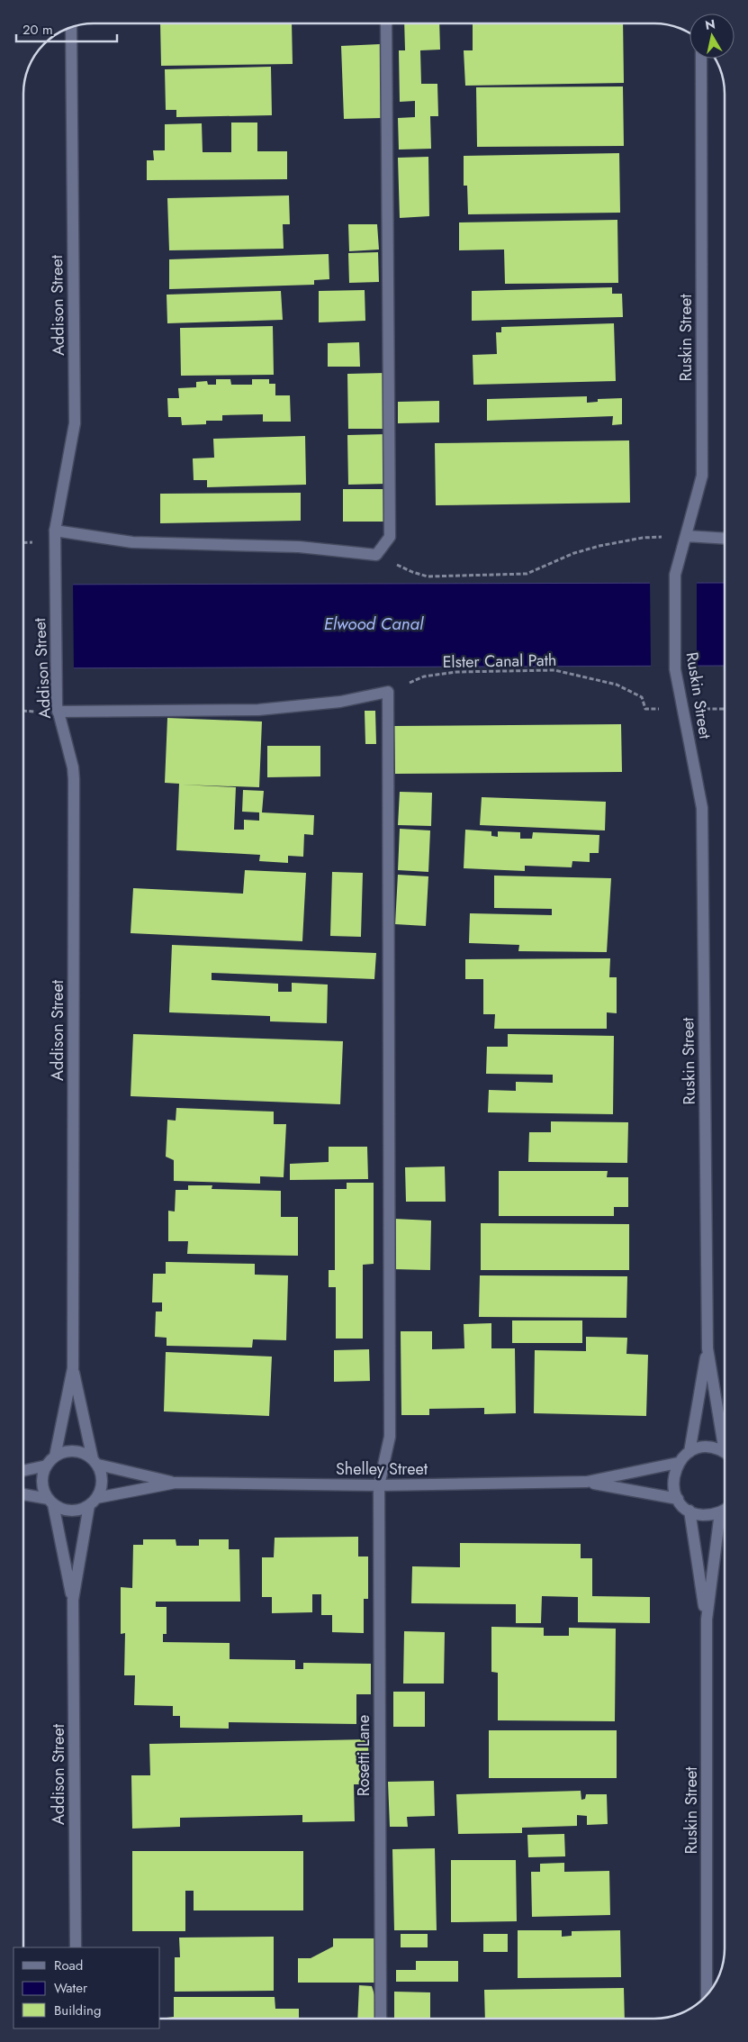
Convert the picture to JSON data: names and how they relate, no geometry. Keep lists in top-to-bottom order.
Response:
{
  "streets": {
    "street": [
      "Addison Street",
      "Ruskin Street",
      "Shelley Street",
      "Rosetti Lane"
    ],
    "path": ["Elster Canal Path"]
  },
  "crossings": [
    ["Addison Street", "Shelley Street"],
    ["Ruskin Street", "Elster Canal Path"],
    ["Elster Canal Path", "Rosetti Lane"],
    ["Shelley Street", "Rosetti Lane"]
  ],
  "water": ["Elwood Canal"],
  "legend": ["Road", "Water", "Building"],
  "scale_bar": "20 m",
  "north": "top"
}
